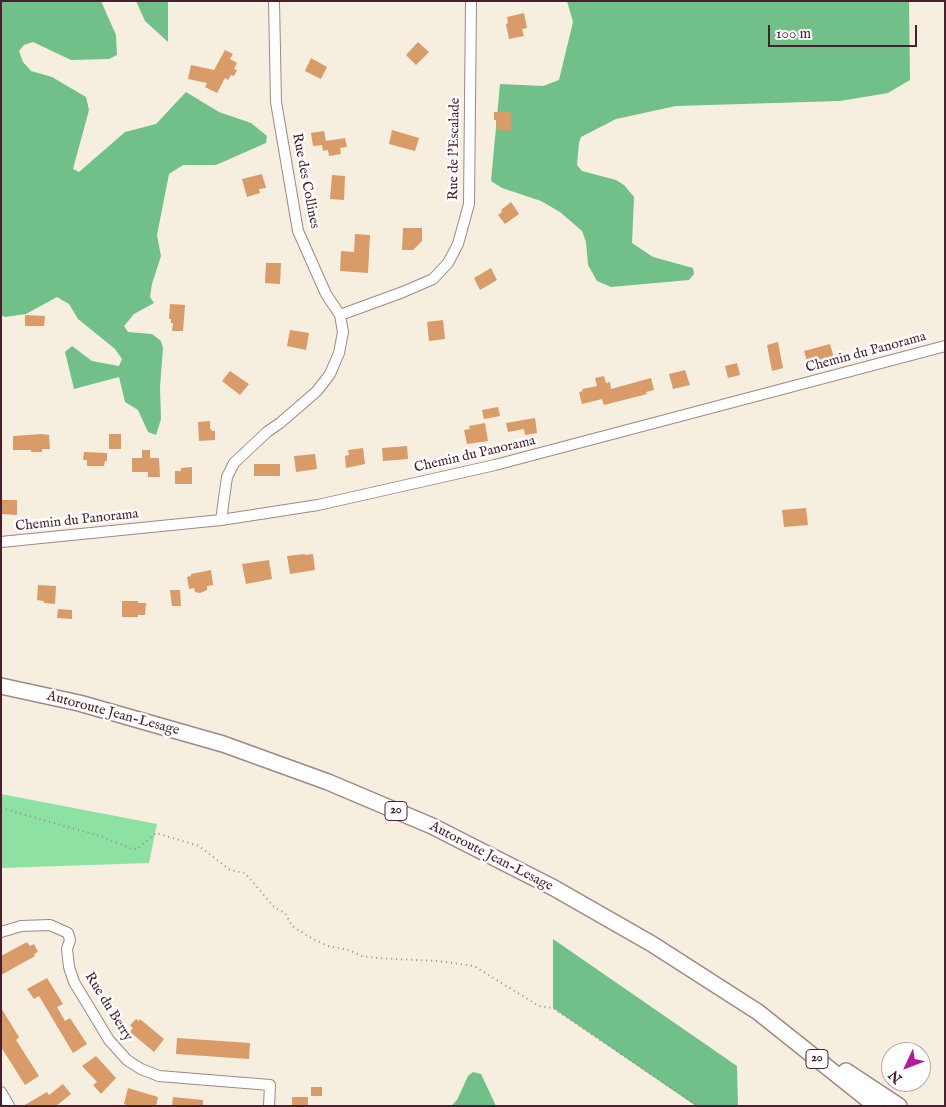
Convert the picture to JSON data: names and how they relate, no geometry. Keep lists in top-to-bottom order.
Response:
{
  "streets": {
    "highway": ["Autoroute Jean-Lesage", "20"],
    "street": [
      "Rue de l'Escalade",
      "Rue des Collines",
      "Chemin du Panorama",
      "Rue du Berry"
    ]
  },
  "crossings": [
    ["Rue de l'Escalade", "Rue des Collines"],
    ["Rue des Collines", "Chemin du Panorama"]
  ],
  "scale_bar": "100 m",
  "north": "bottom left"
}
